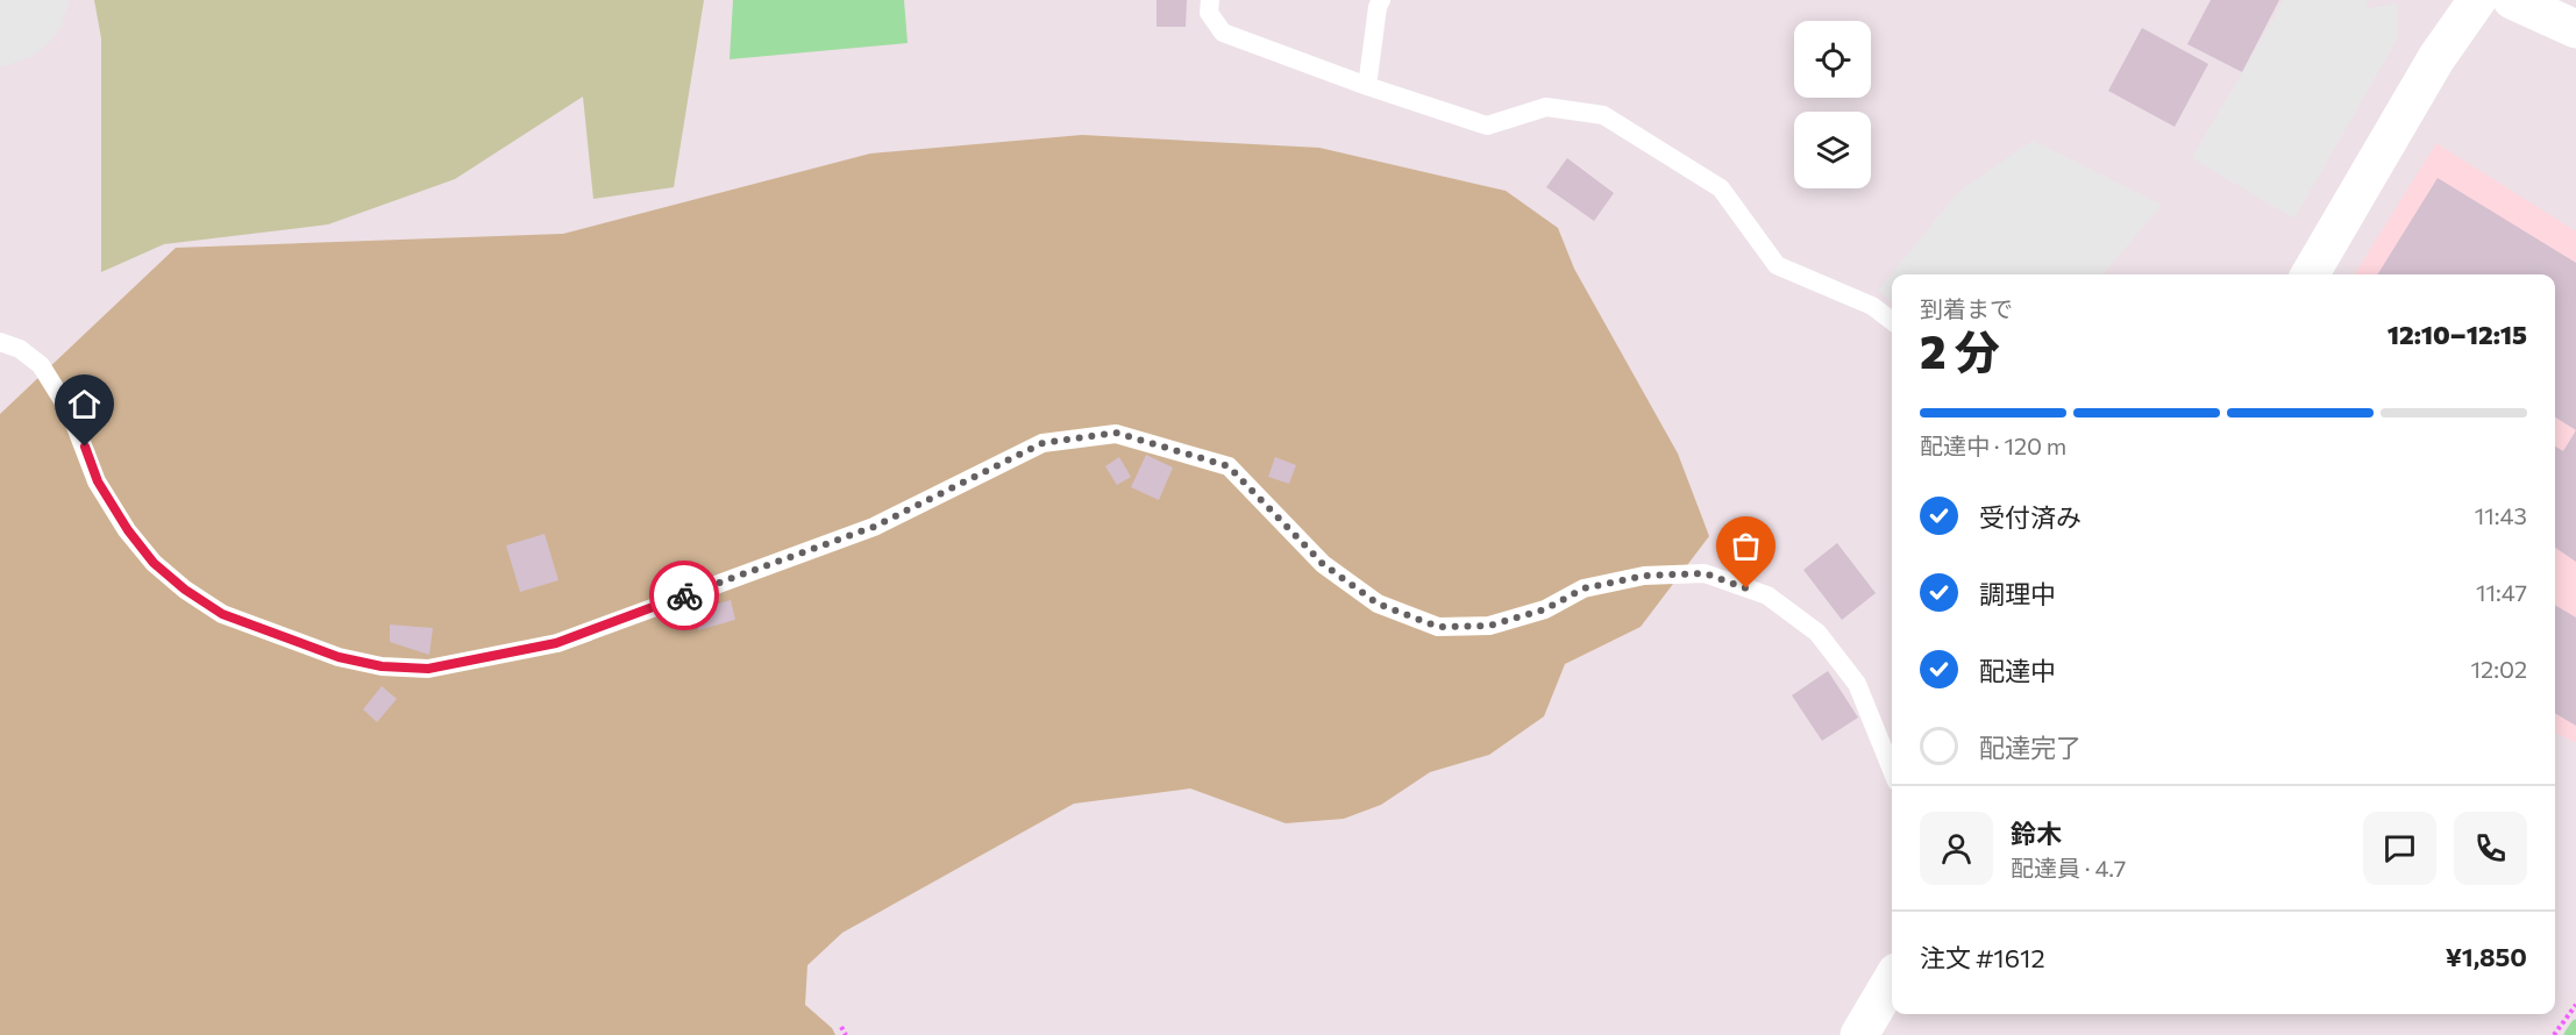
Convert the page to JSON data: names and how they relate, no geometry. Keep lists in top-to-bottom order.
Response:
{
  "page": {
    "heading": ["2 分", "到着まで", "12:10–12:15"],
    "panel": [
      "鈴木",
      "配達員 · 4.7",
      "注文 #1612",
      "¥1,850"
    ],
    "bar": "配達中 · 120 m",
    "list": [
      ["受付済み", "11:43"],
      ["調理中", "11:47"],
      ["配達中", "12:02"],
      "配達完了"
    ]
  }
}
